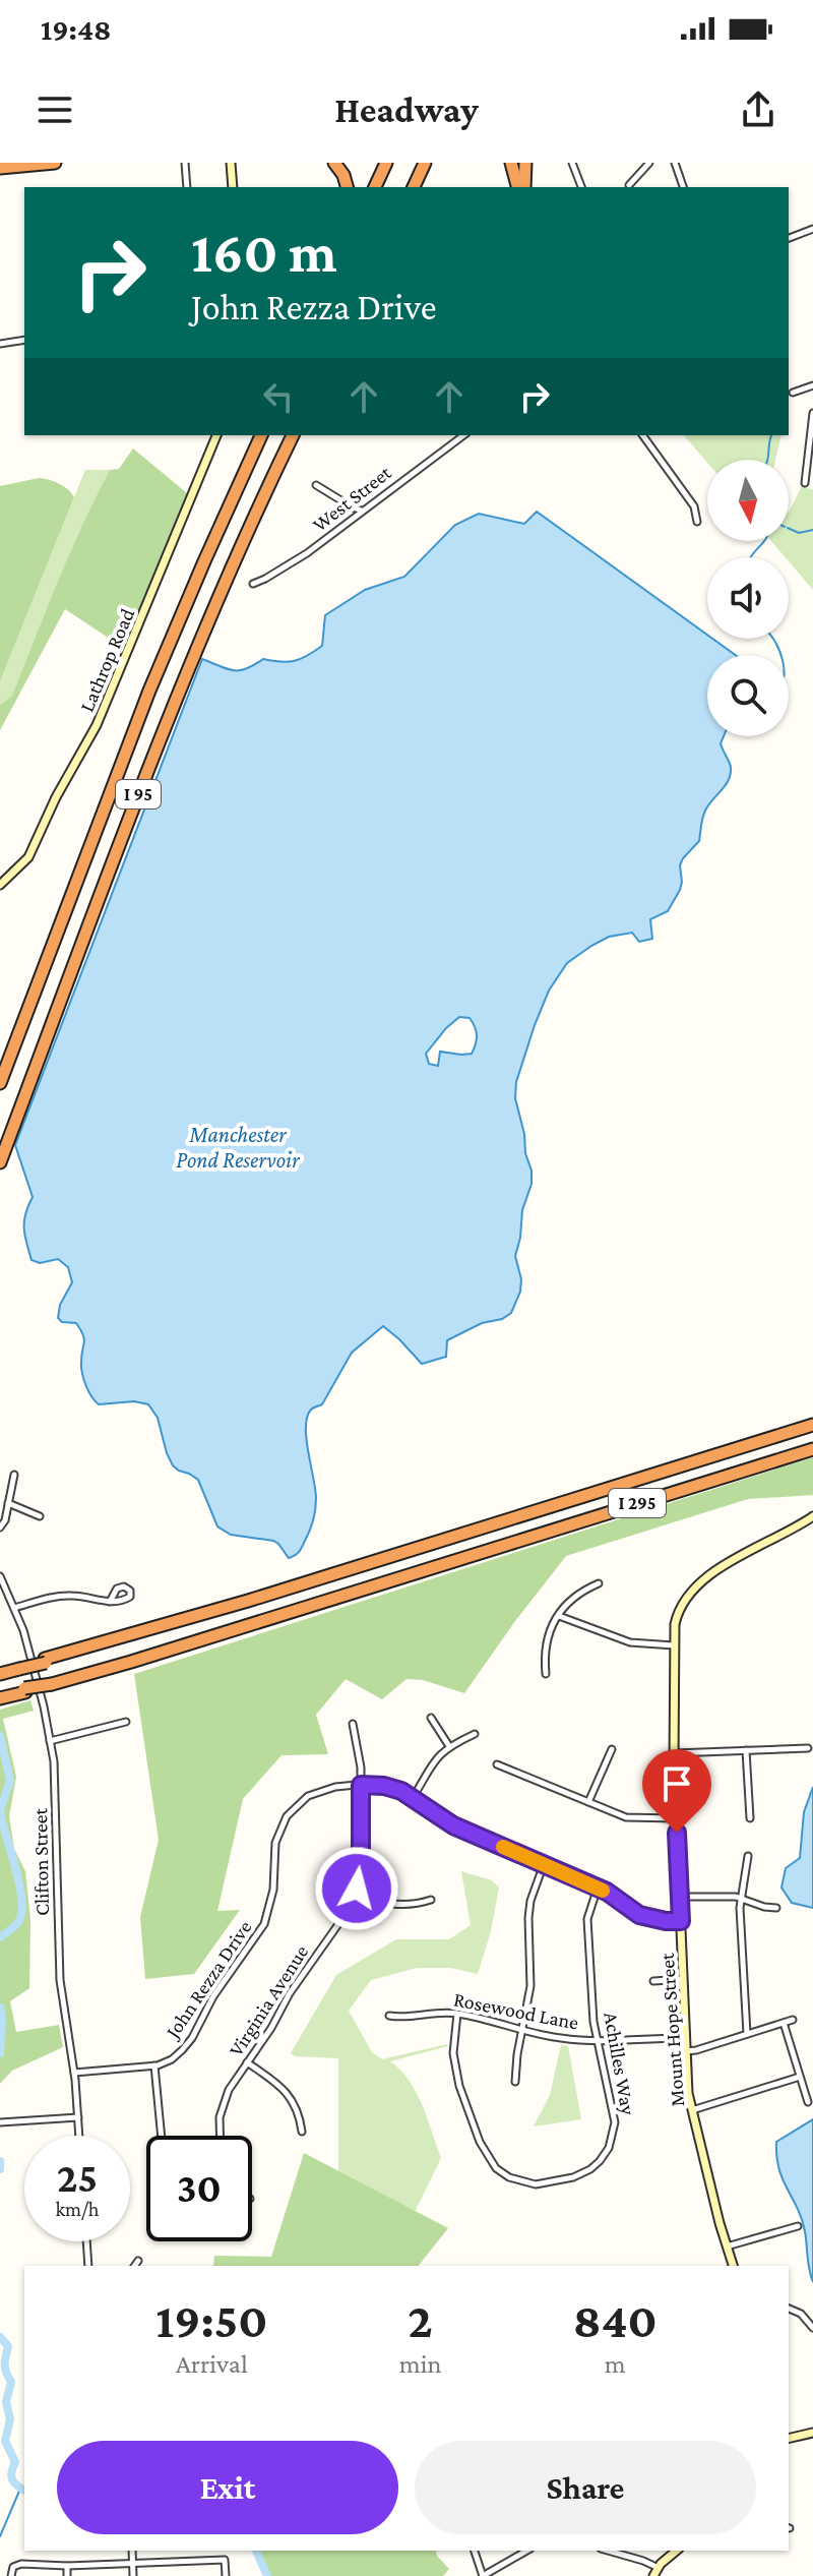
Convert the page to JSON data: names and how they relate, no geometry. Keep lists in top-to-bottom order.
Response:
{
  "streets": {
    "highway": ["I 95", "I 295"],
    "street": [
      "West Street",
      "Lathrop Road",
      "Clifton Street",
      "John Rezza Drive",
      "Virginia Avenue",
      "Rosewood Lane",
      "Mount Hope Street",
      "Achilles Way"
    ]
  },
  "crossings": [
    ["Clifton Street", "John Rezza Drive"],
    ["John Rezza Drive", "Virginia Avenue"],
    ["John Rezza Drive", "Mount Hope Street"],
    ["John Rezza Drive", "Achilles Way"],
    ["Rosewood Lane", "Mount Hope Street"],
    ["Rosewood Lane", "Achilles Way"]
  ],
  "water": ["Manchester Pond Reservoir"],
  "north": "bottom",
  "page": {
    "status": "19:48",
    "header": "Headway",
    "turn": ["160 m", "John Rezza Drive"],
    "speed": "25 km/h",
    "limit": "30",
    "eta": [
      "19:50",
      "Arrival",
      "2",
      "min",
      "840",
      "m"
    ],
    "buttons": ["Exit", "Share"]
  }
}
